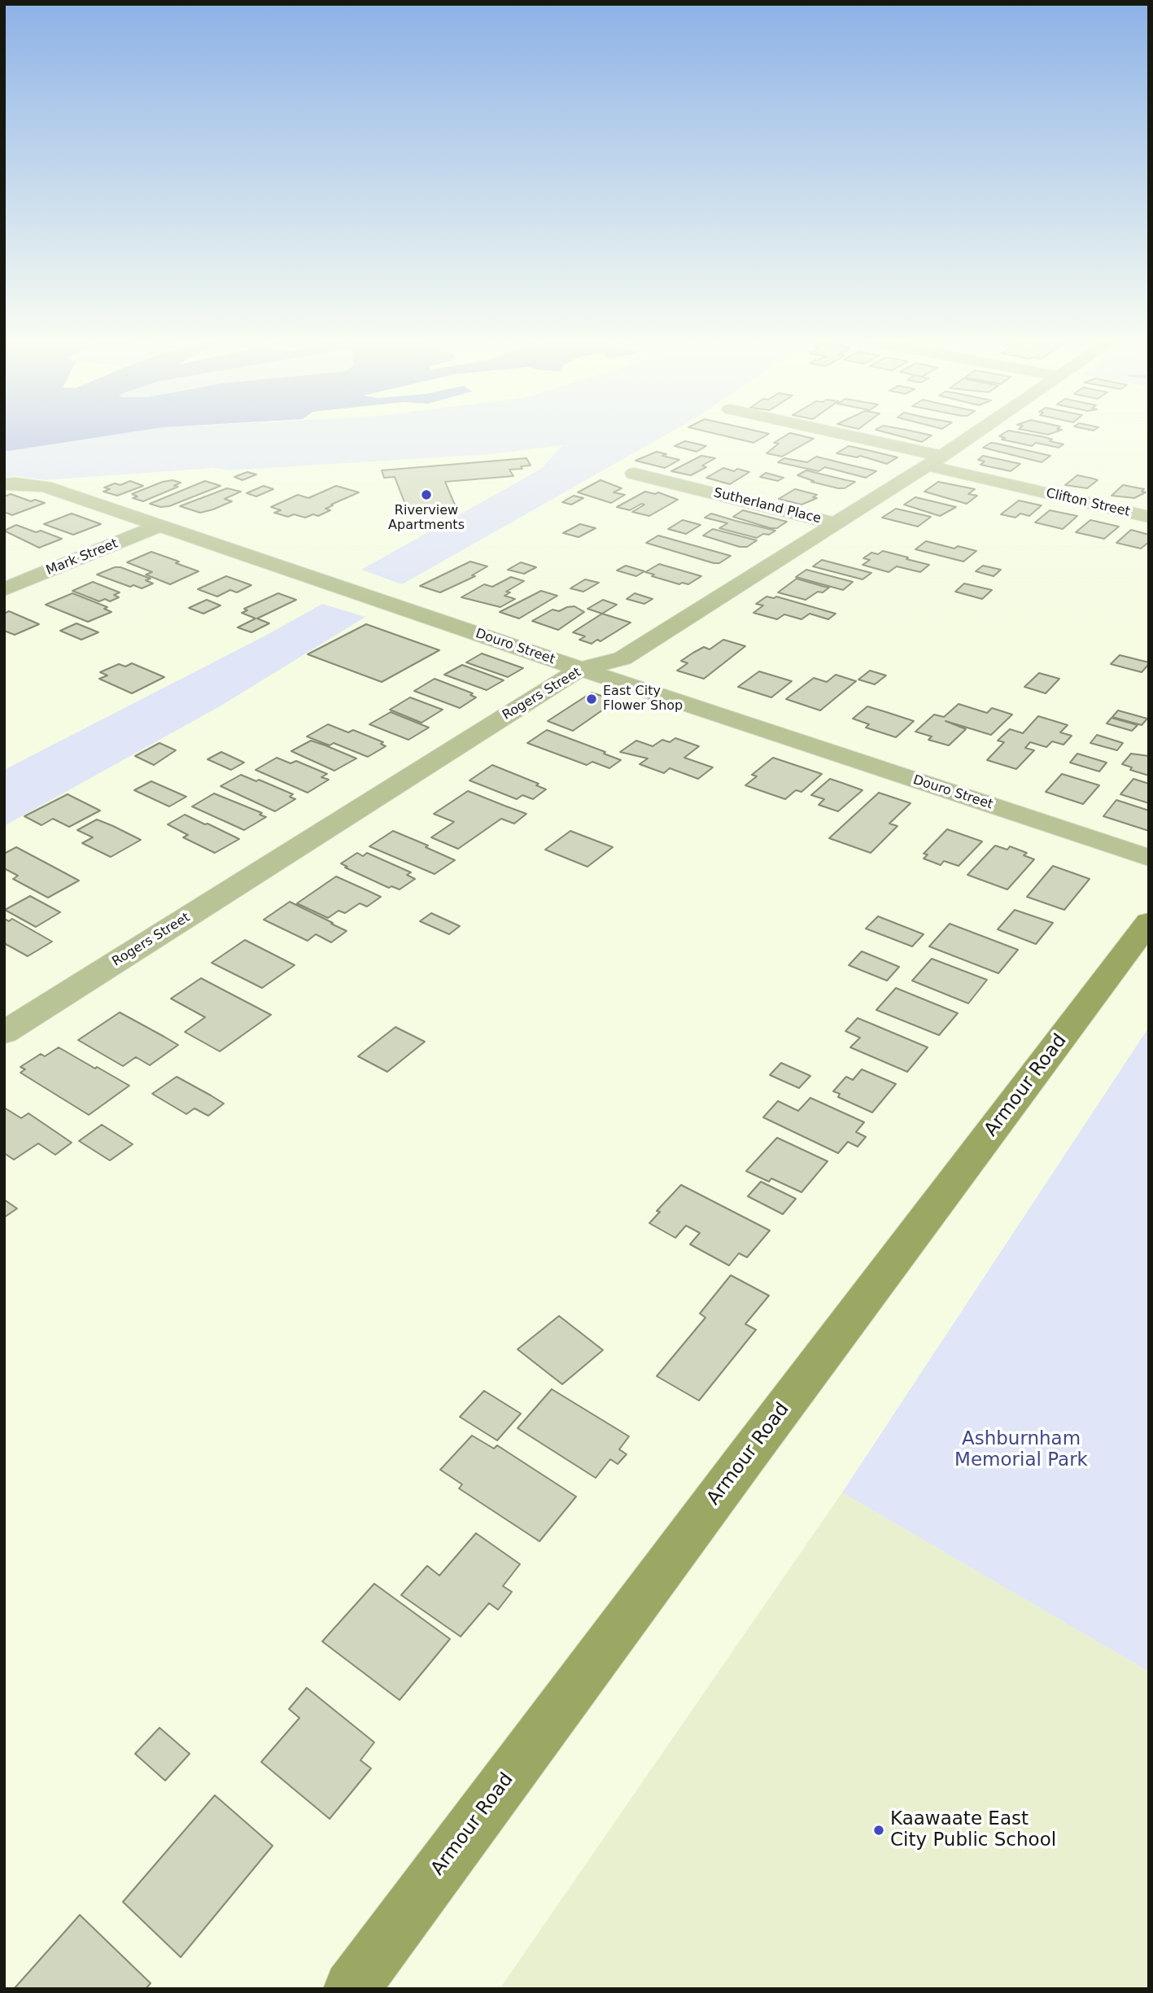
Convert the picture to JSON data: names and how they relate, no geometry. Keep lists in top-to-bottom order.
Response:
{
  "streets": {
    "main road": ["Armour Road"],
    "street": [
      "Clifton Street",
      "Sutherland Place",
      "Mark Street",
      "Douro Street",
      "Rogers Street"
    ]
  },
  "crossings": [
    ["Clifton Street", "Rogers Street"],
    ["Sutherland Place", "Rogers Street"],
    ["Mark Street", "Douro Street"],
    ["Douro Street", "Rogers Street"]
  ],
  "parks": ["Ashburnham Memorial Park"],
  "places": ["Riverview Apartments", "East City Flower Shop", "Kaawaate East City Public School"]
}
